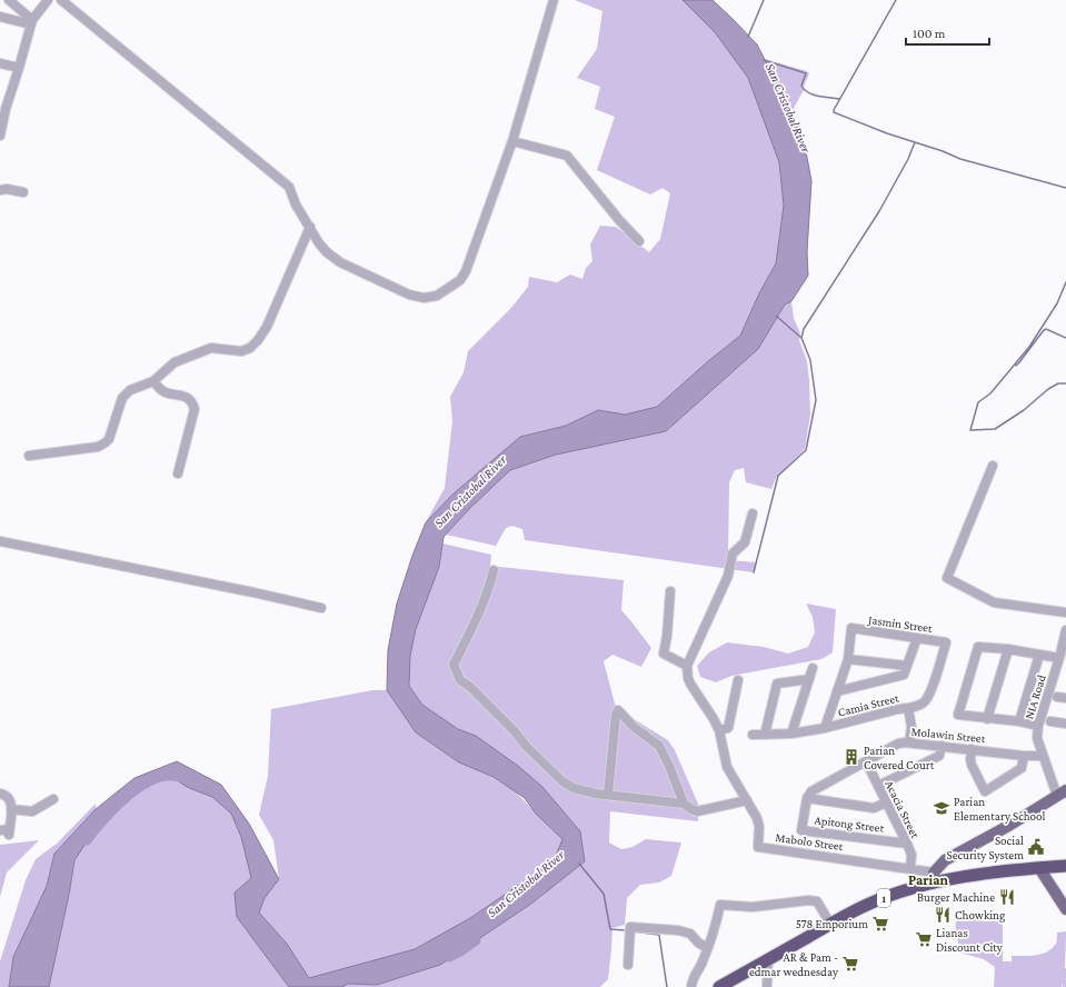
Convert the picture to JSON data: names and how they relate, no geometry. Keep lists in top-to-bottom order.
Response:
{
  "streets": {
    "highway": ["1"],
    "street": [
      "Jasmin Street",
      "NIA Road",
      "Camia Street",
      "Molawin Street",
      "Acacia Street",
      "Apitong Street",
      "Mabolo Street"
    ]
  },
  "crossings": [
    ["Jasmin Street", "Camia Street"],
    ["NIA Road", "Molawin Street"],
    ["Molawin Street", "Acacia Street"],
    ["Molawin Street", "Apitong Street"],
    ["Acacia Street", "Apitong Street"],
    ["Acacia Street", "Mabolo Street"],
    ["Mabolo Street", "1"]
  ],
  "districts": ["Parian"],
  "water": ["San Cristobal River"],
  "places": {
    "building": ["Parian Covered Court"],
    "school or university": ["Parian Elementary School"],
    "public building": ["Social Security System"],
    "restaurant": ["Burger Machine", "Chowking"],
    "supermarket": ["578 Emporium", "Lianas Discount City", "AR & Pam - edmar wednesday"]
  },
  "scale_bar": "100 m"
}
